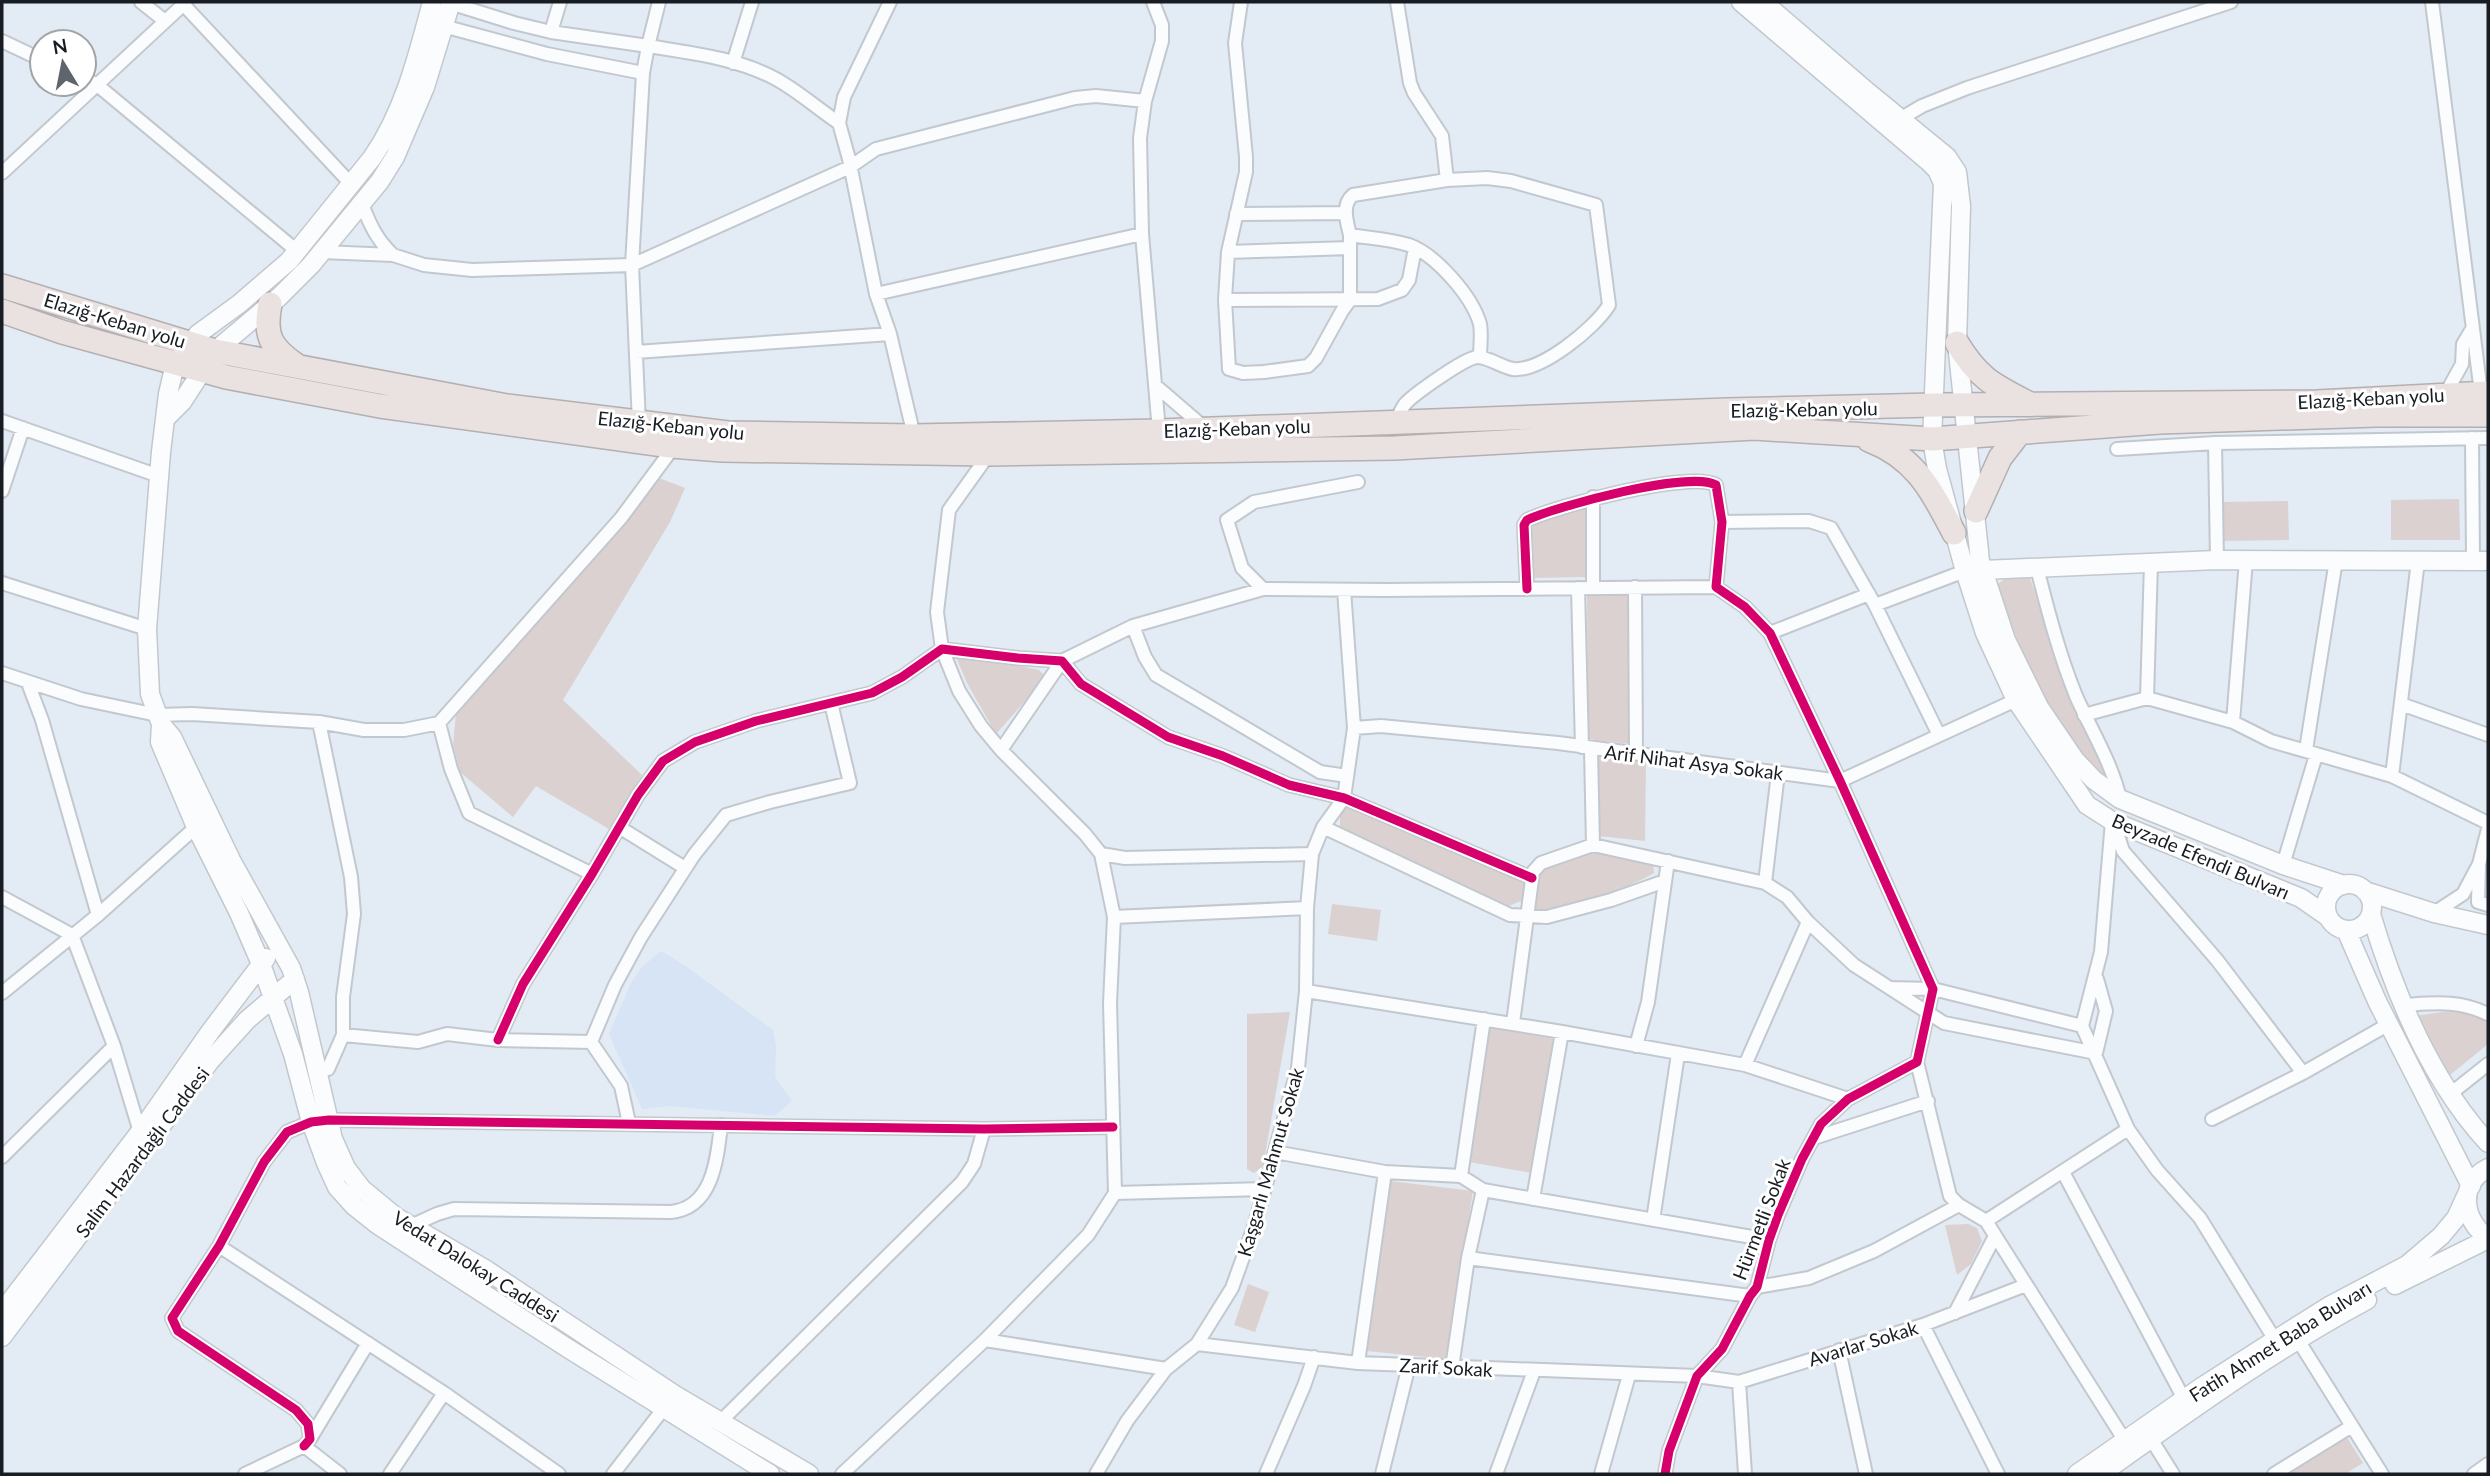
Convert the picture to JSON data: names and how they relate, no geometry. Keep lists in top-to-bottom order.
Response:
{
  "streets": {
    "highway": ["Elazığ-Keban yolu"],
    "main road": [
      "Beyzade Efendi Bulvarı",
      "Salim Hazardağlı Caddesi",
      "Vedat Dalokay Caddesi",
      "Fatih Ahmet Baba Bulvarı"
    ],
    "street": [
      "Arif Nihat Asya Sokak",
      "Kaşgarlı Mahmut Sokak",
      "Hürmetli Sokak",
      "Avarlar Sokak",
      "Zarif Sokak"
    ]
  },
  "crossings": [
    ["Elazığ-Keban yolu", "Beyzade Efendi Bulvarı"],
    ["Arif Nihat Asya Sokak", "Kaşgarlı Mahmut Sokak"],
    ["Salim Hazardağlı Caddesi", "Vedat Dalokay Caddesi"],
    ["Kaşgarlı Mahmut Sokak", "Zarif Sokak"],
    ["Hürmetli Sokak", "Avarlar Sokak"],
    ["Hürmetli Sokak", "Zarif Sokak"],
    ["Avarlar Sokak", "Zarif Sokak"]
  ],
  "north": "top"
}
